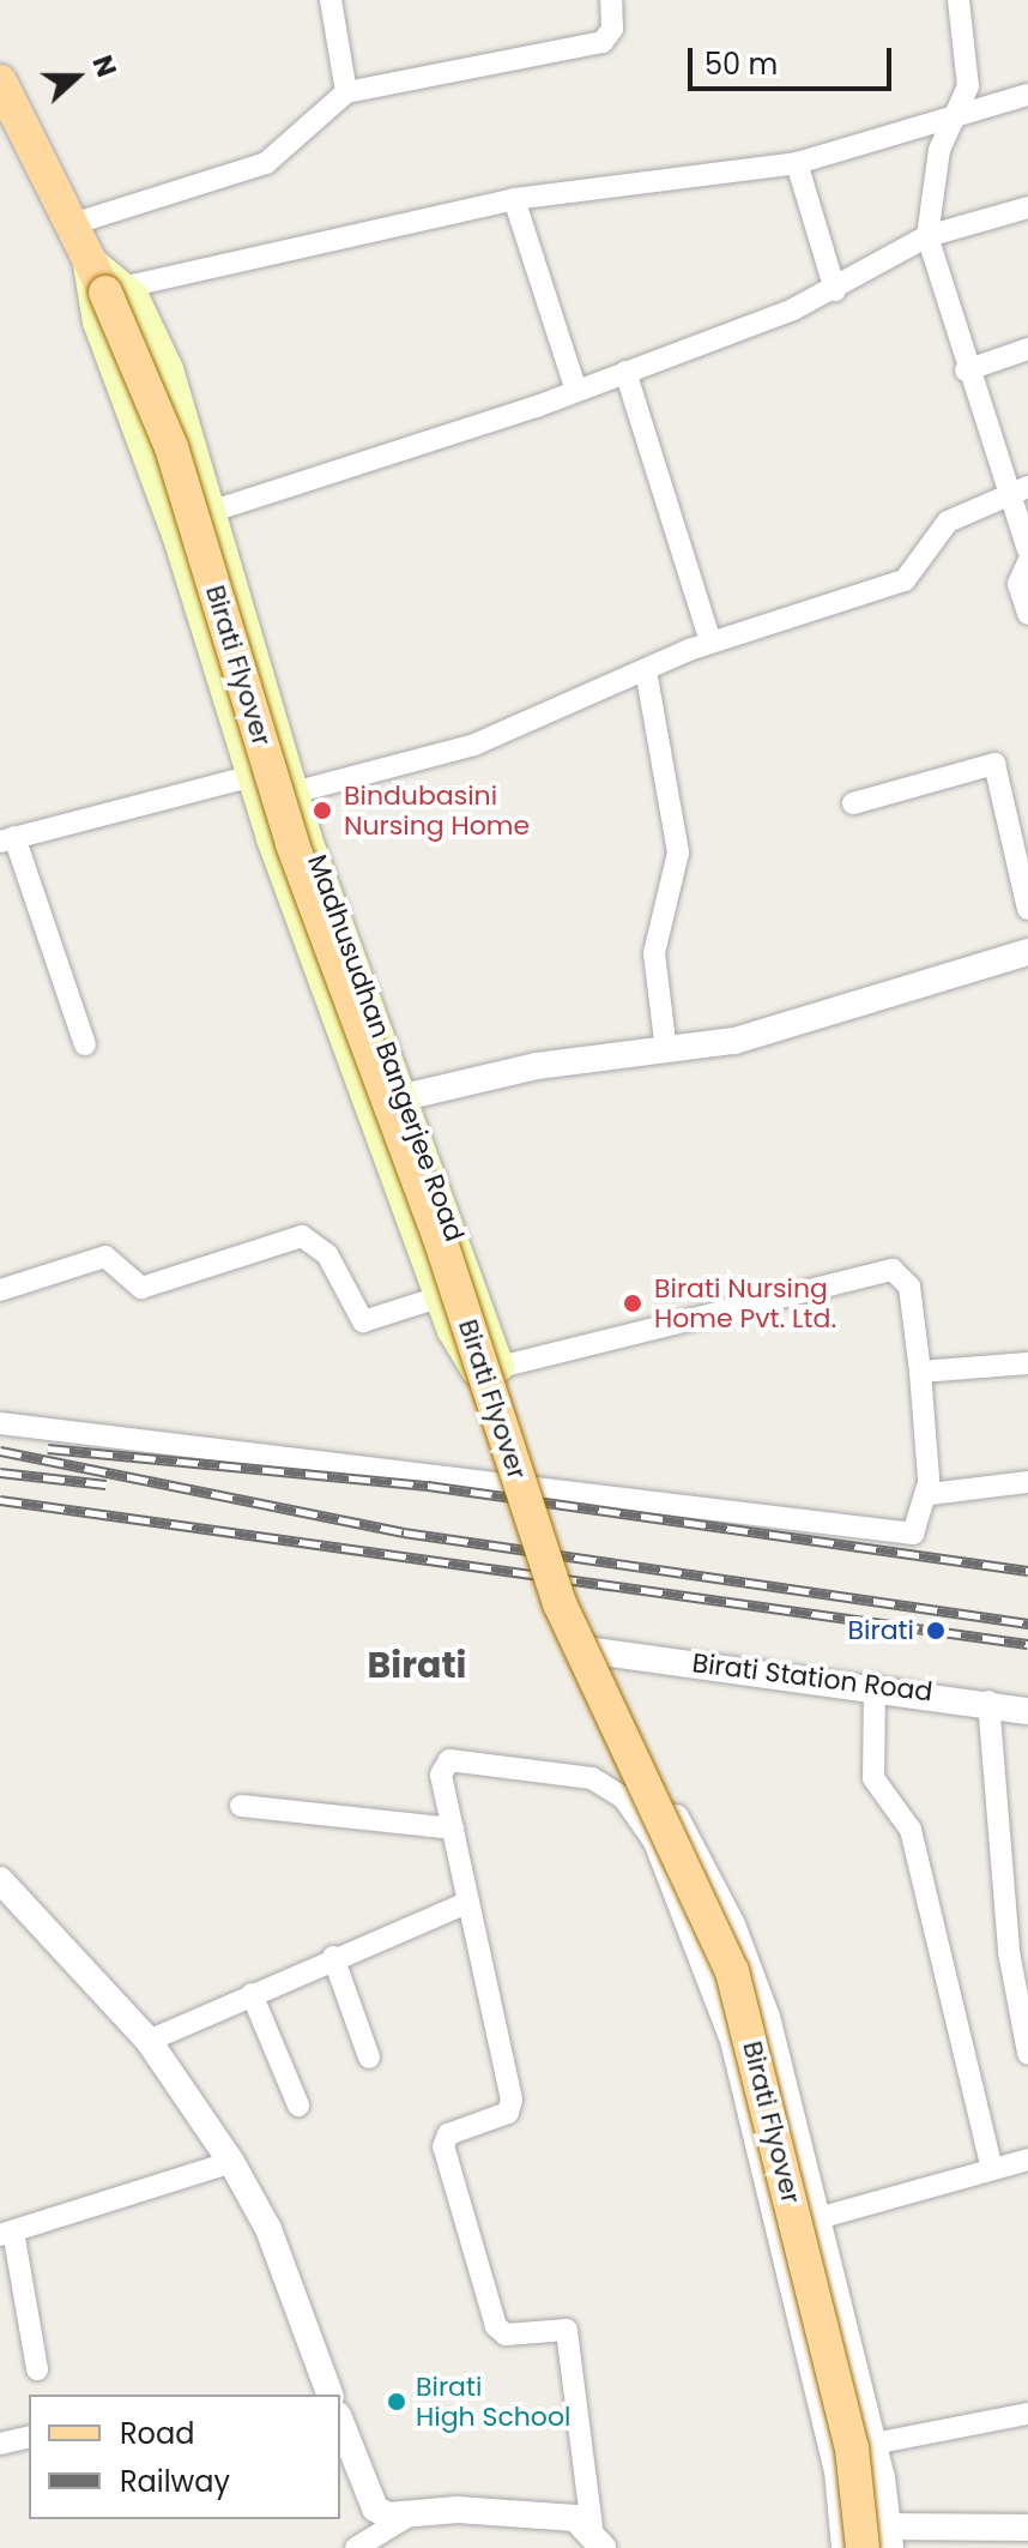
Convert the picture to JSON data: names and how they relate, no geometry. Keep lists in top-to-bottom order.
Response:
{
  "streets": {
    "main road": ["Birati Flyover", "Madhusudhan Bangerjee Road"],
    "street": ["Birati Station Road"]
  },
  "crossings": [
    ["Birati Flyover", "Madhusudhan Bangerjee Road"]
  ],
  "districts": ["Birati"],
  "places": [
    "Bindubasini Nursing Home",
    "Birati Nursing Home Pvt. Ltd.",
    "Birati",
    "Birati High School"
  ],
  "legend": ["Road", "Railway"],
  "scale_bar": "50 m",
  "north": "right"
}
